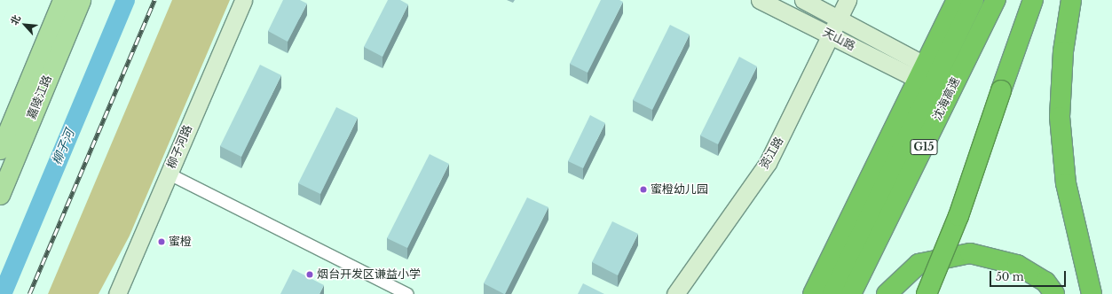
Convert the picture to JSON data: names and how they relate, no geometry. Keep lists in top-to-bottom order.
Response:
{
  "streets": {
    "highway": ["沈海高速", "G15"],
    "main road": ["嘉陵江路"],
    "street": ["天山路", "柳子河路", "资江路"]
  },
  "crossings": [
    ["天山路", "资江路"]
  ],
  "water": ["柳子河"],
  "places": ["蜜橙幼儿园", "蜜橙", "烟台开发区谦益小学"],
  "scale_bar": "50 m",
  "north": "top left"
}
